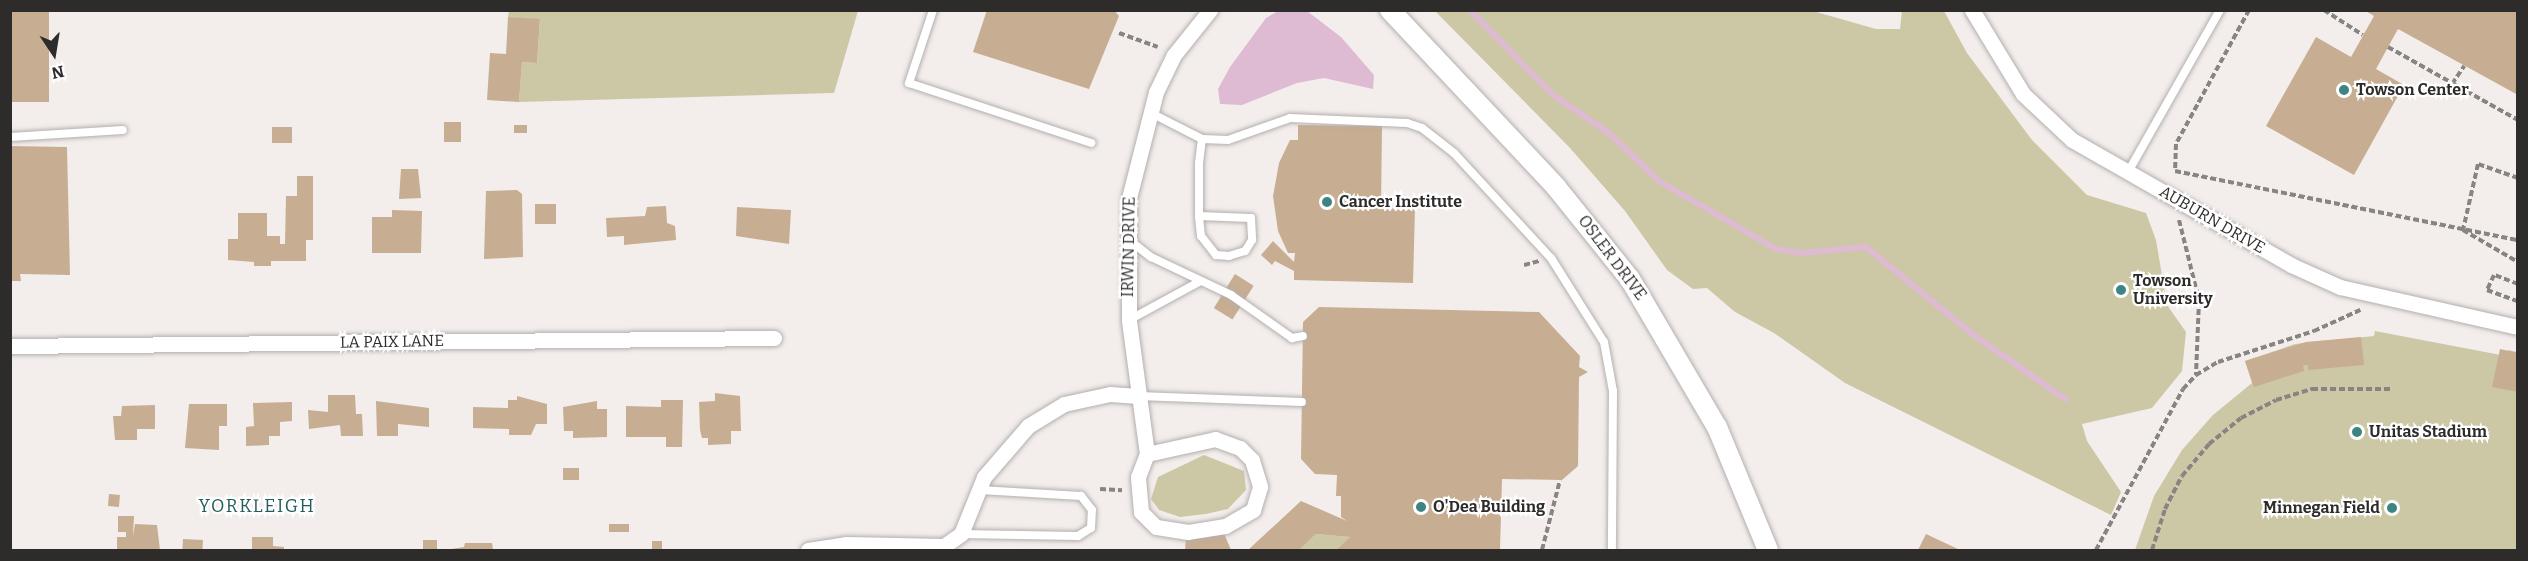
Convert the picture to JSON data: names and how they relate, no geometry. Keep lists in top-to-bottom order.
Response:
{
  "streets": {
    "street": [
      "AUBURN DRIVE",
      "IRWIN DRIVE",
      "OSLER DRIVE",
      "LA PAIX LANE"
    ]
  },
  "districts": ["YORKLEIGH"],
  "places": [
    "Towson Center",
    "Cancer Institute",
    "Towson University",
    "Unitas Stadium",
    "O'Dea Building",
    "Minnegan Field"
  ],
  "north": "bottom"
}
